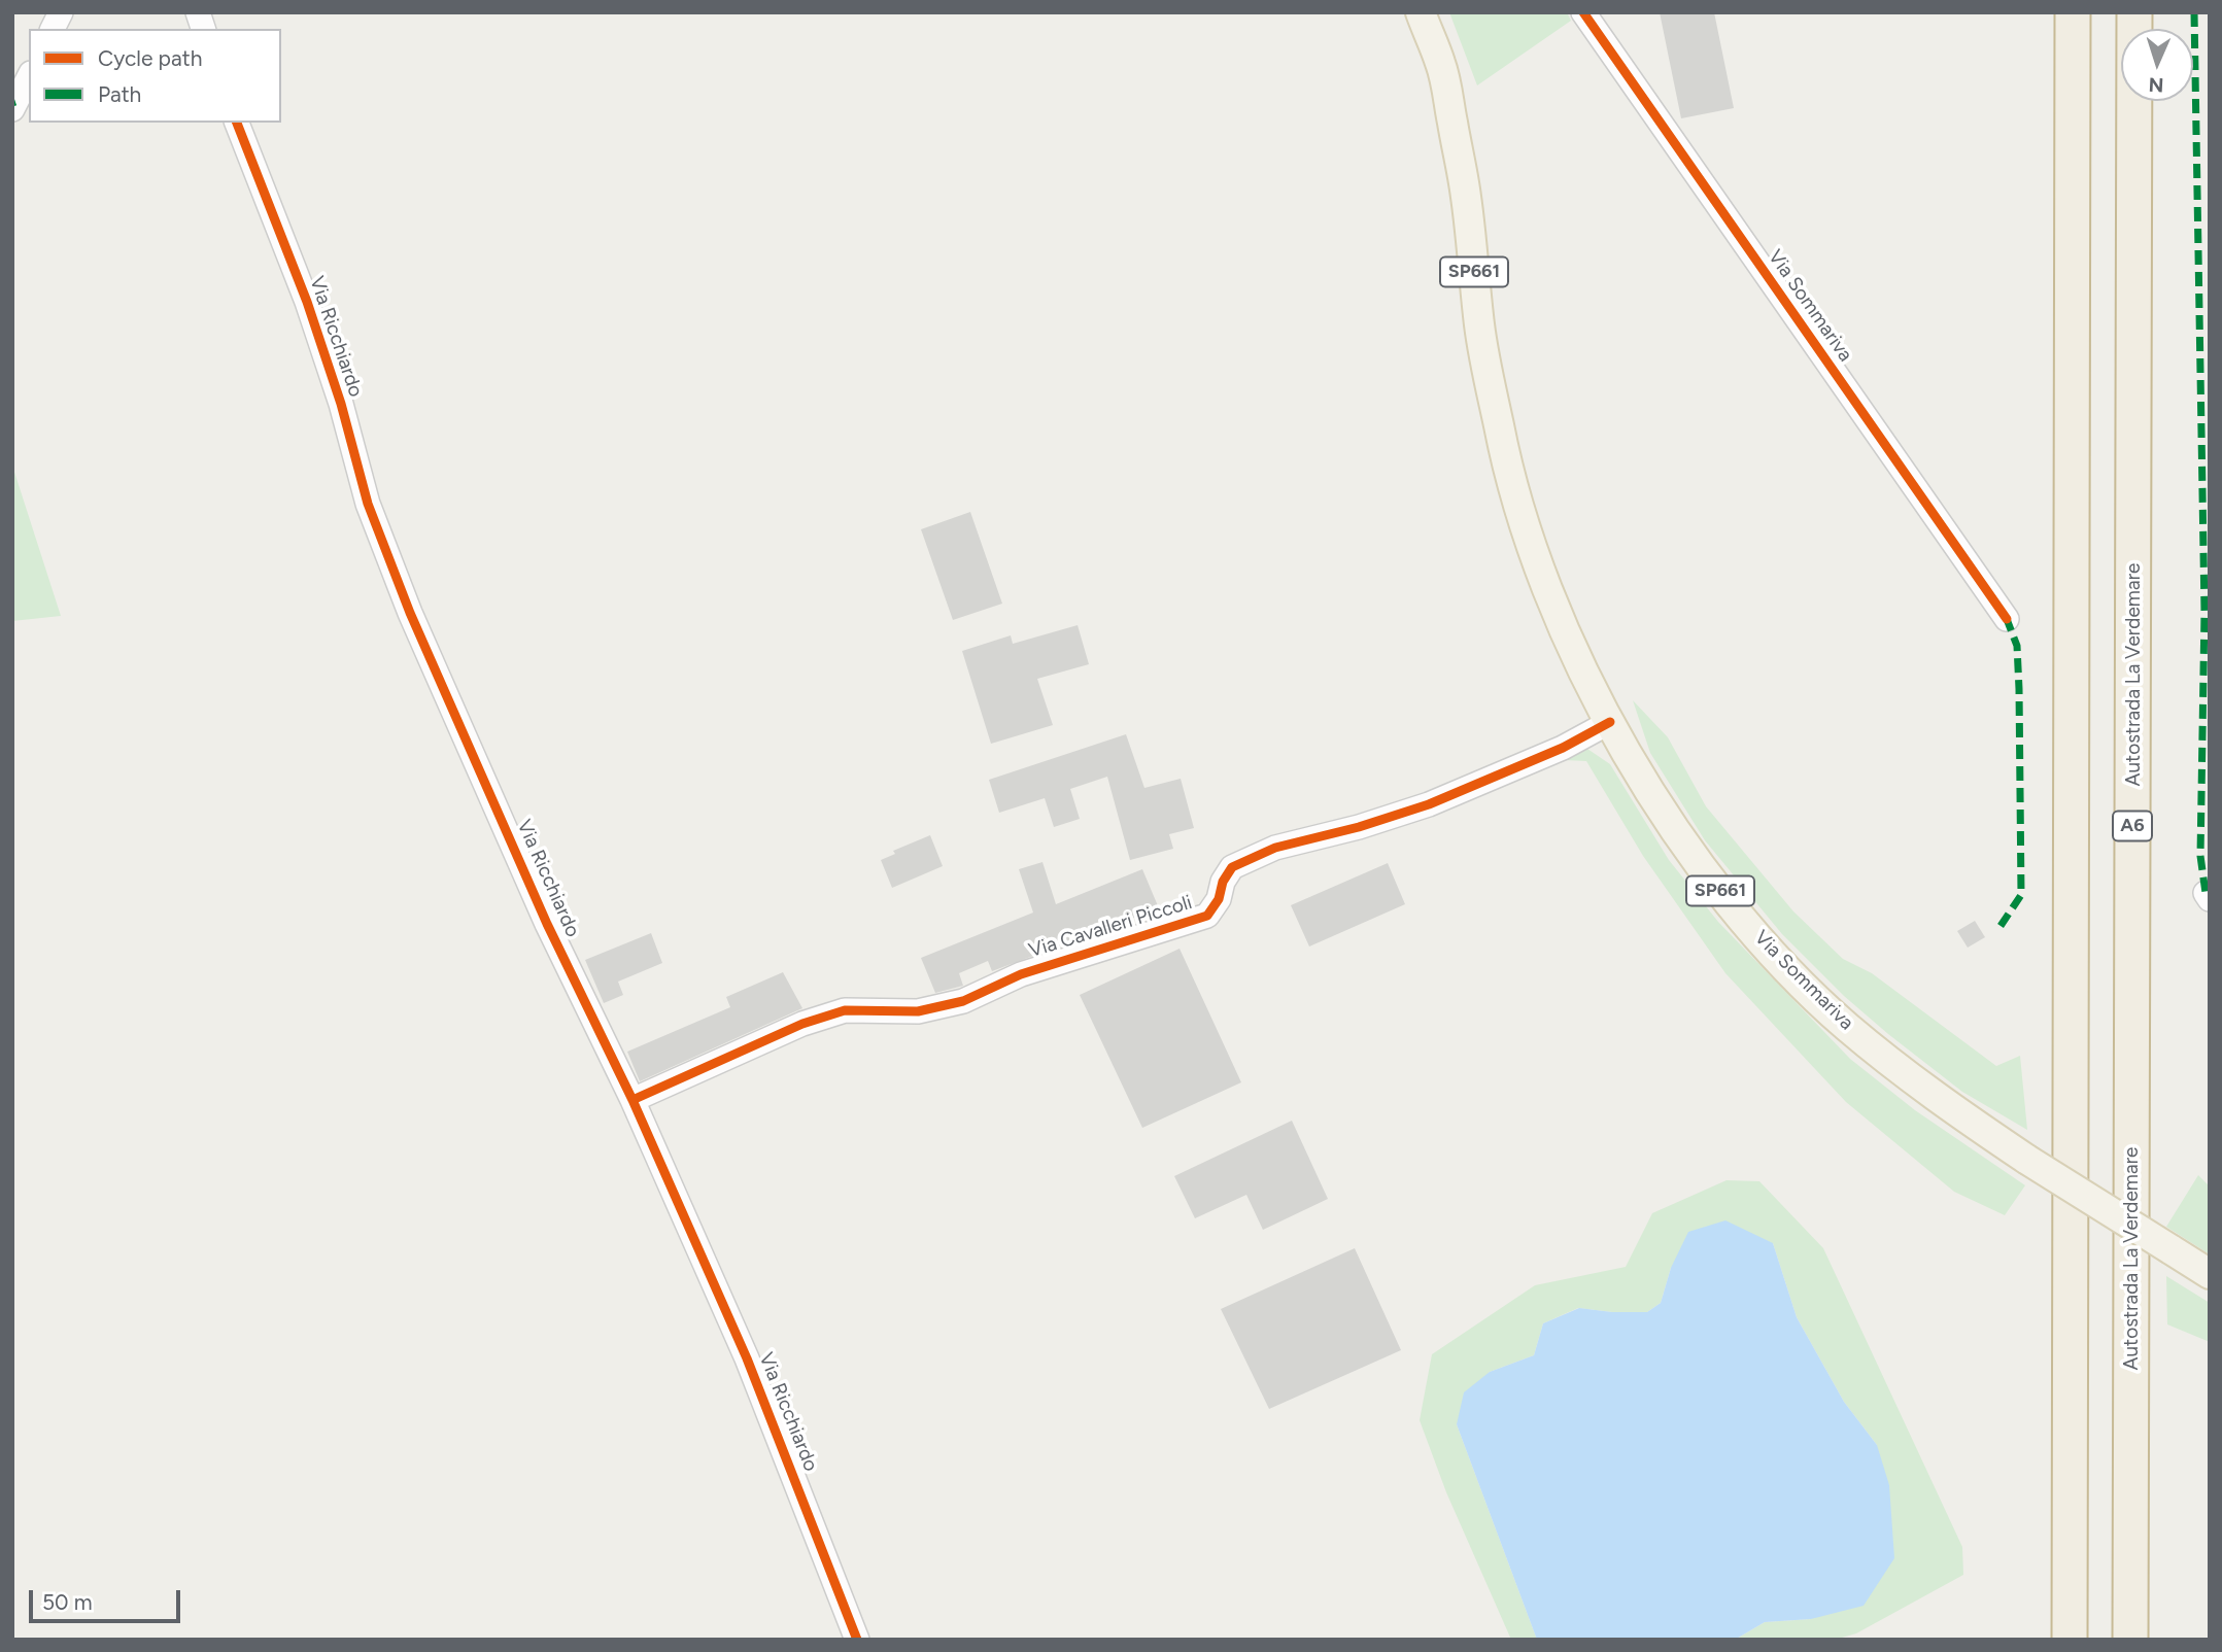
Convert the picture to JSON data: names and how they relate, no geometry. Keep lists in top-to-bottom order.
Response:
{
  "streets": {
    "highway": ["Autostrada La Verdemare", "A6"],
    "main road": ["SP661", "Via Sommariva"],
    "street": ["Via Ricchiardo", "Via Cavalleri Piccoli"]
  },
  "crossings": [
    ["Via Sommariva", "Via Cavalleri Piccoli"],
    ["Via Ricchiardo", "Via Cavalleri Piccoli"]
  ],
  "legend": ["Cycle path", "Path"],
  "scale_bar": "50 m",
  "north": "bottom"
}
